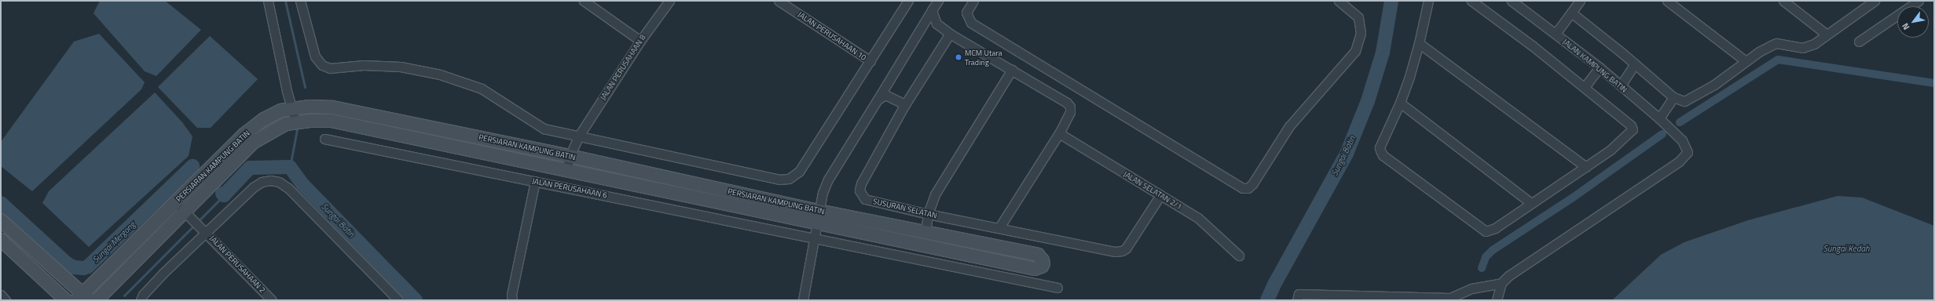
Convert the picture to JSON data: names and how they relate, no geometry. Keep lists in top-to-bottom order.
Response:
{
  "streets": {
    "street": [
      "JALAN PERUSAHAAN 10",
      "JALAN KAMPUNG BATIN",
      "JALAN PERUSAHAAN 8",
      "PERSIARAN KAMPUNG BATIN",
      "JALAN PERUSAHAAN 6",
      "JALAN SELATAN 2/1",
      "SUSURAN SELATAN",
      "JALAN PERUSAHAAN 2"
    ]
  },
  "crossings": [
    ["JALAN PERUSAHAAN 8", "PERSIARAN KAMPUNG BATIN"],
    ["PERSIARAN KAMPUNG BATIN", "JALAN PERUSAHAAN 2"],
    ["JALAN SELATAN 2/1", "SUSURAN SELATAN"]
  ],
  "water": ["Sungai Batin", "Sungai Mergong", "Sungai Kedah"],
  "places": ["MCM Utara Trading"],
  "north": "bottom left"
}
